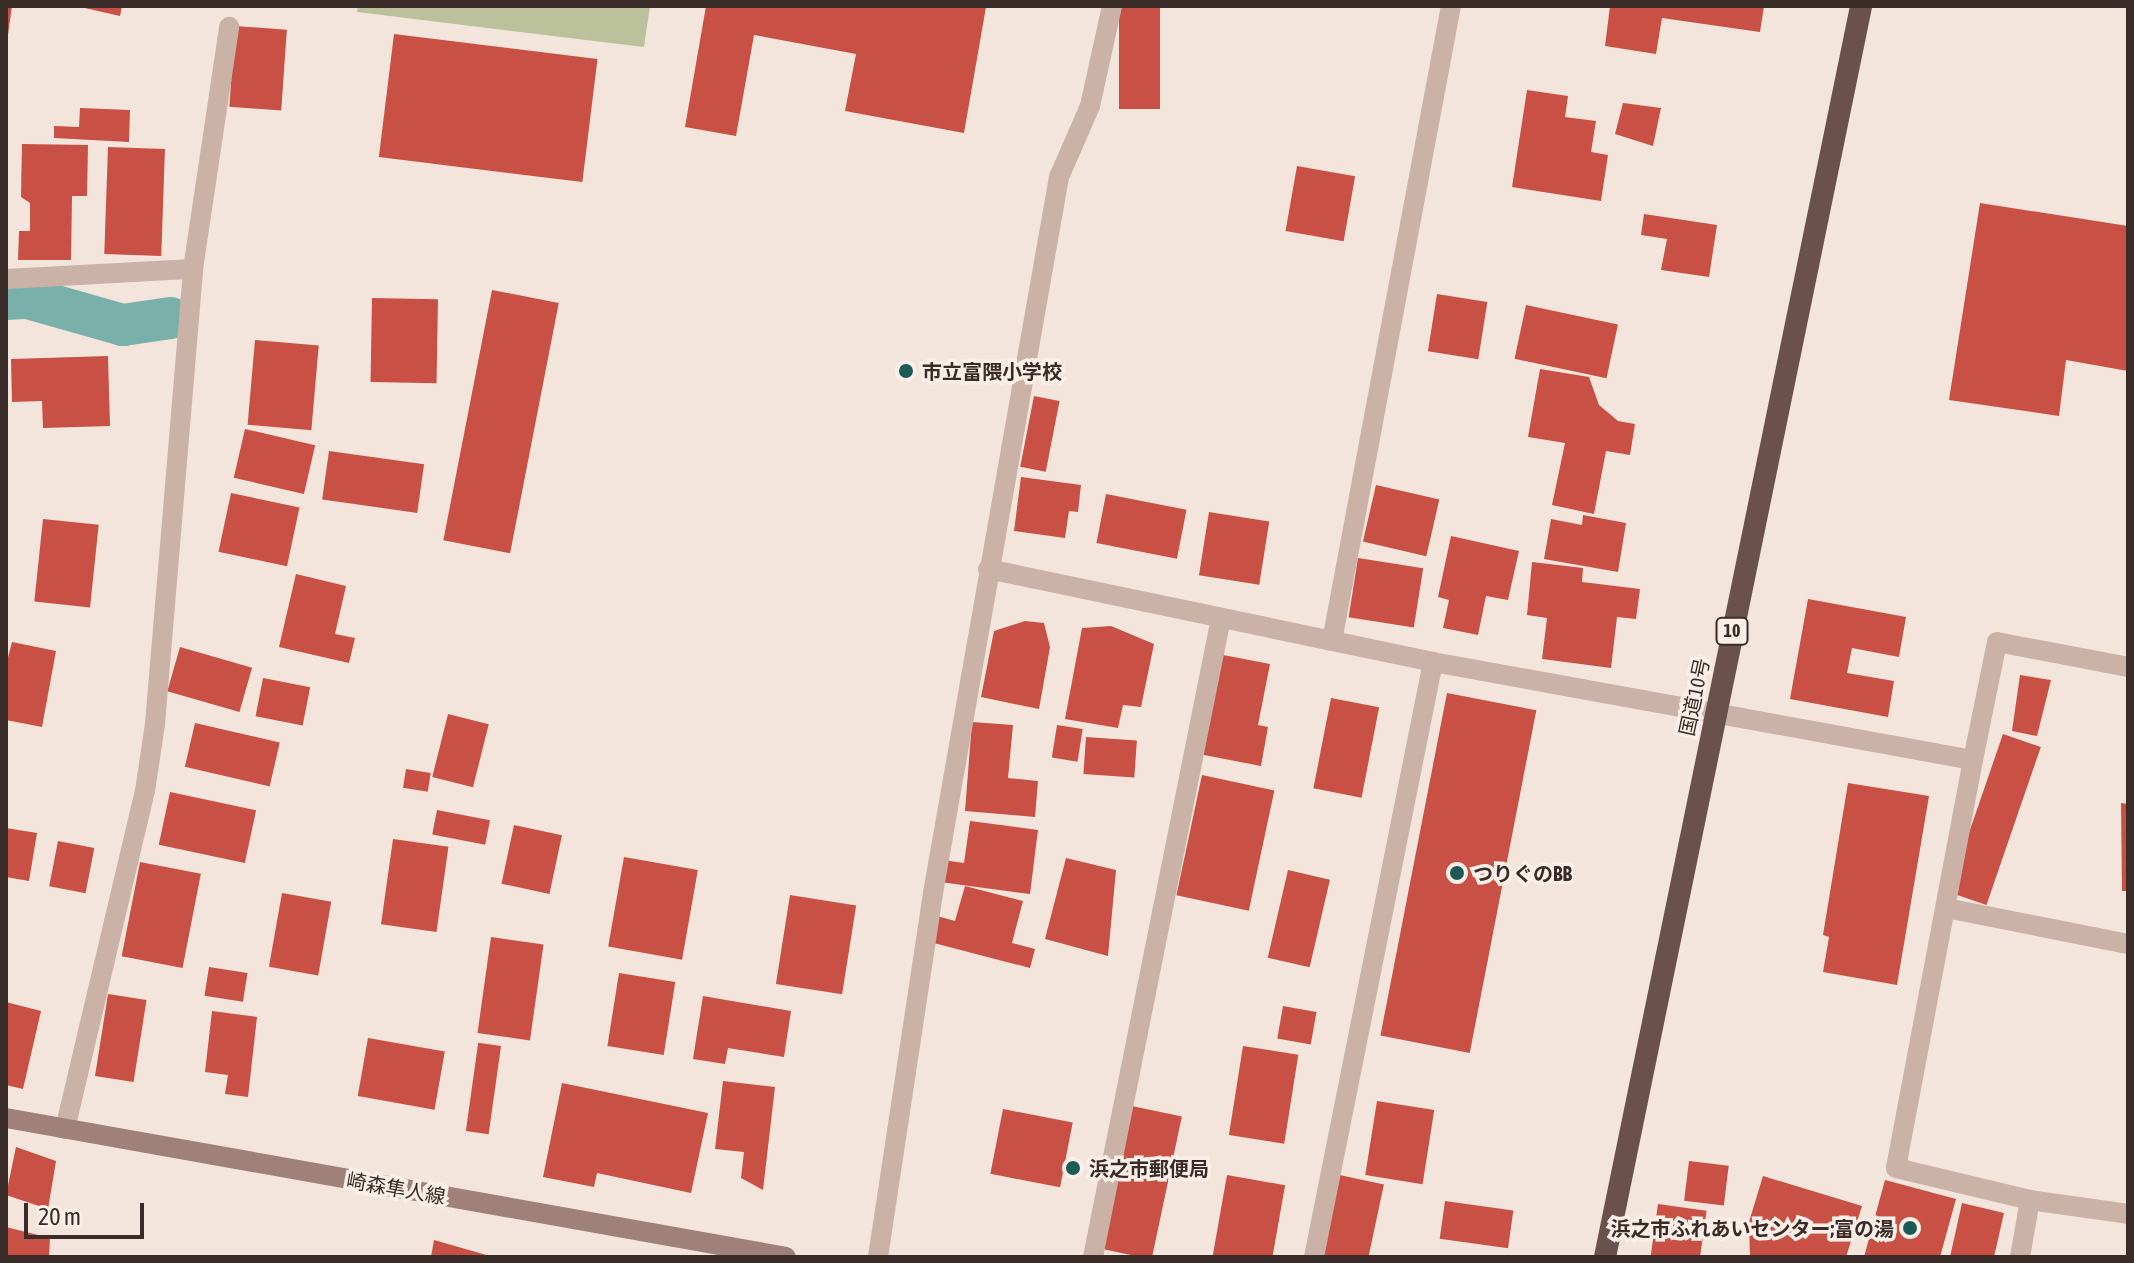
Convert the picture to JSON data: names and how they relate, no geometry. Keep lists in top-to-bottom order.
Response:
{
  "streets": {
    "highway": ["10", "国道10号"],
    "main road": ["崎森隼人線"]
  },
  "places": [
    "市立富隈小学校",
    "つりぐのBB",
    "浜之市郵便局",
    "浜之市ふれあいセンター;富の湯"
  ],
  "scale_bar": "20 m"
}
